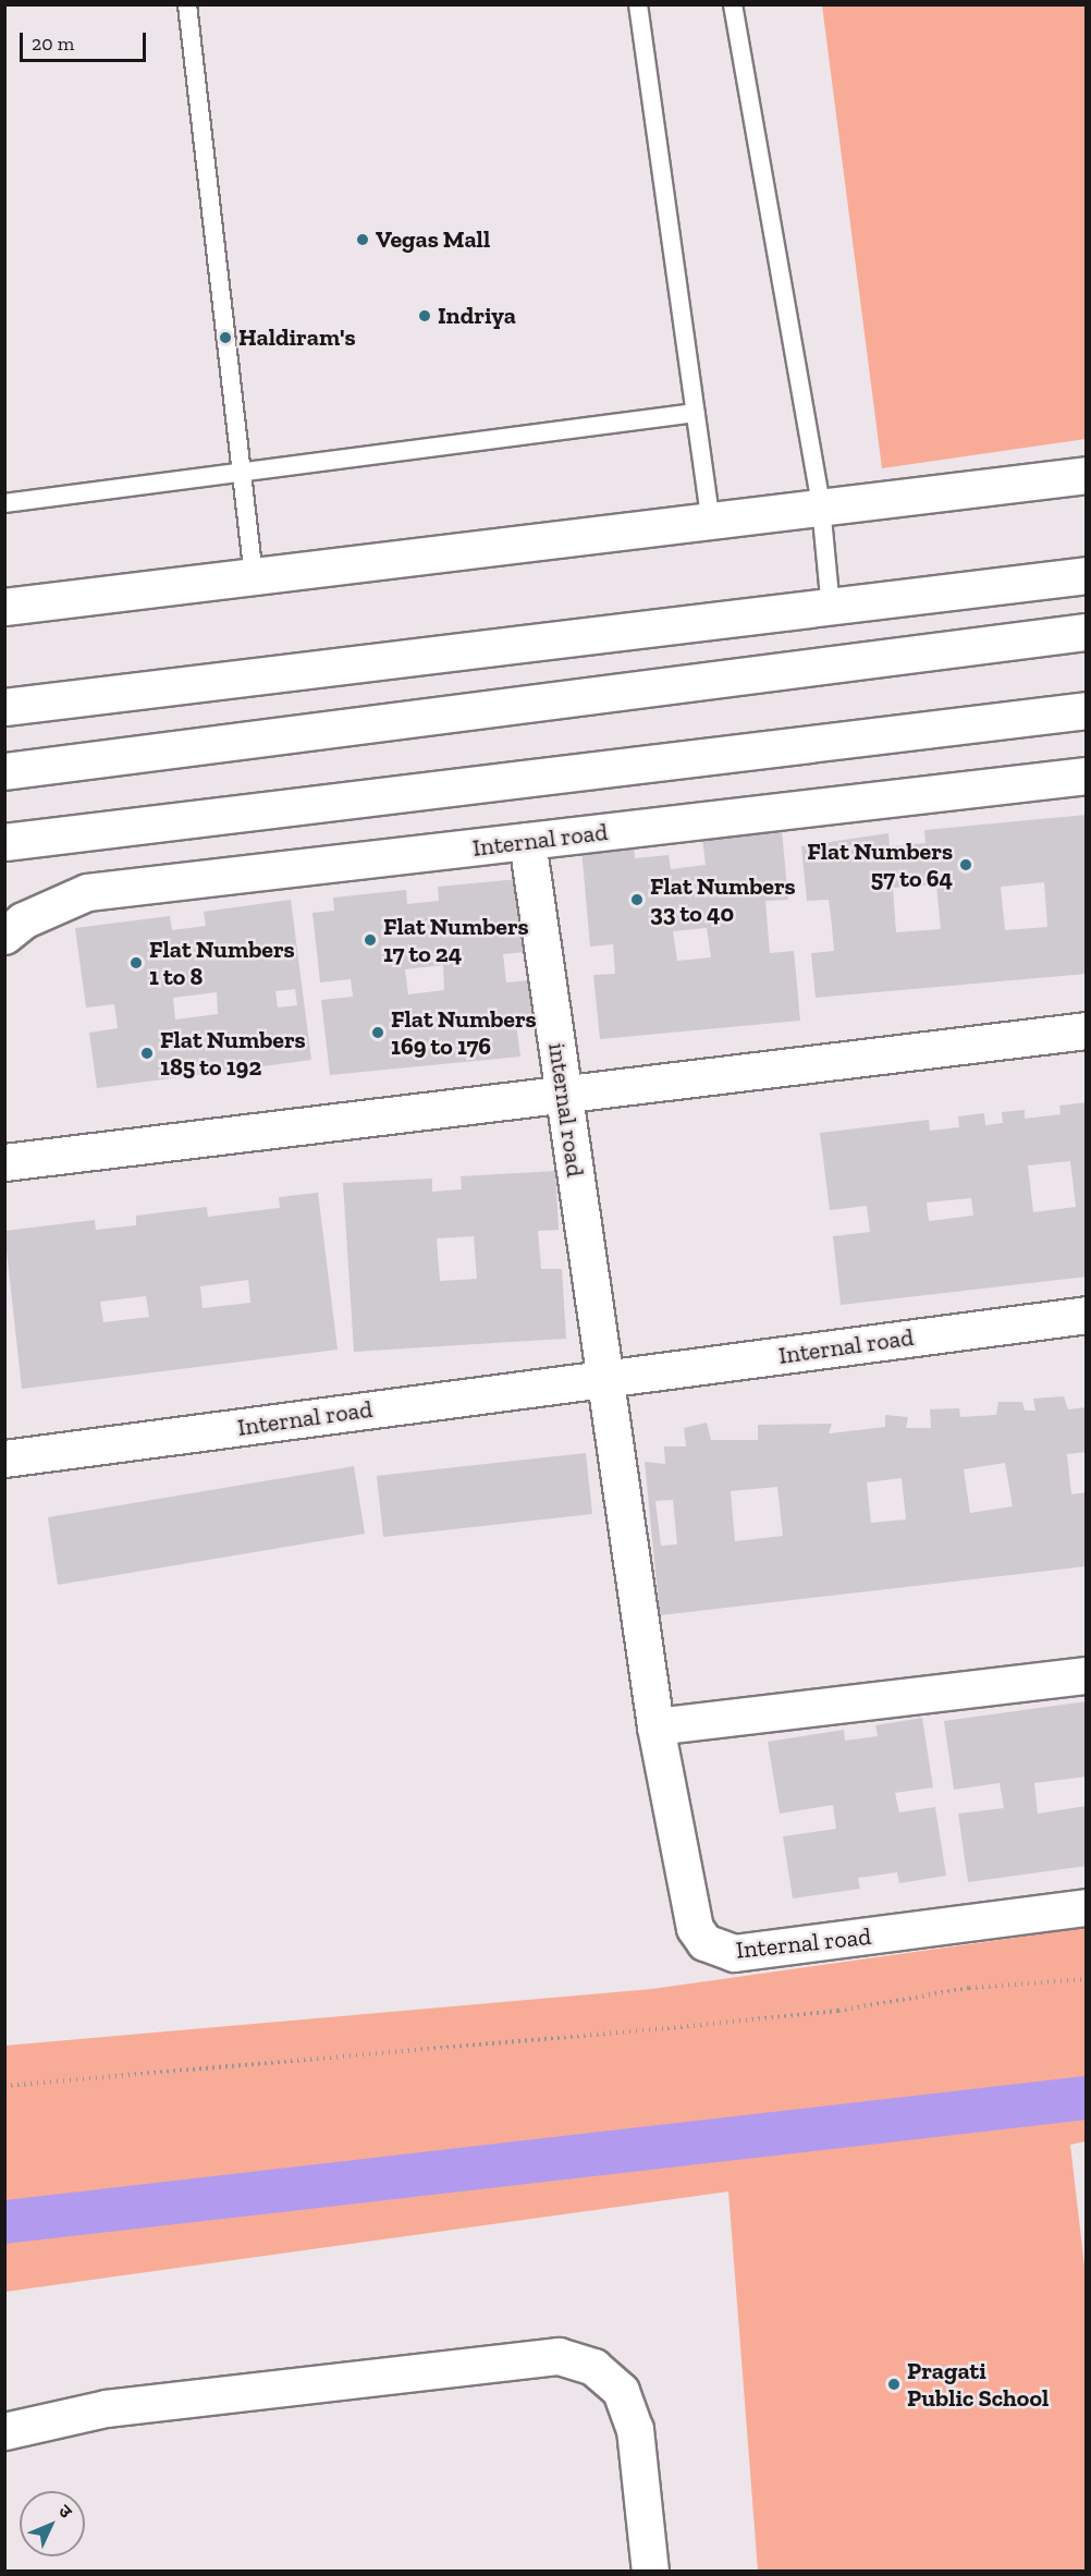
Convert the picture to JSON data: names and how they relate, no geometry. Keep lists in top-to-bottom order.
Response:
{
  "streets": {
    "street": ["Internal road", "internal road"]
  },
  "crossings": [
    ["Internal road", "internal road"]
  ],
  "places": [
    "Vegas Mall",
    "Indriya",
    "Haldiram's",
    "Flat Numbers 57 to 64",
    "Flat Numbers 33 to 40",
    "Flat Numbers 17 to 24",
    "Flat Numbers 1 to 8",
    "Flat Numbers 169 to 176",
    "Flat Numbers 185 to 192",
    "Pragati Public School"
  ],
  "scale_bar": "20 m",
  "north": "top right"
}
